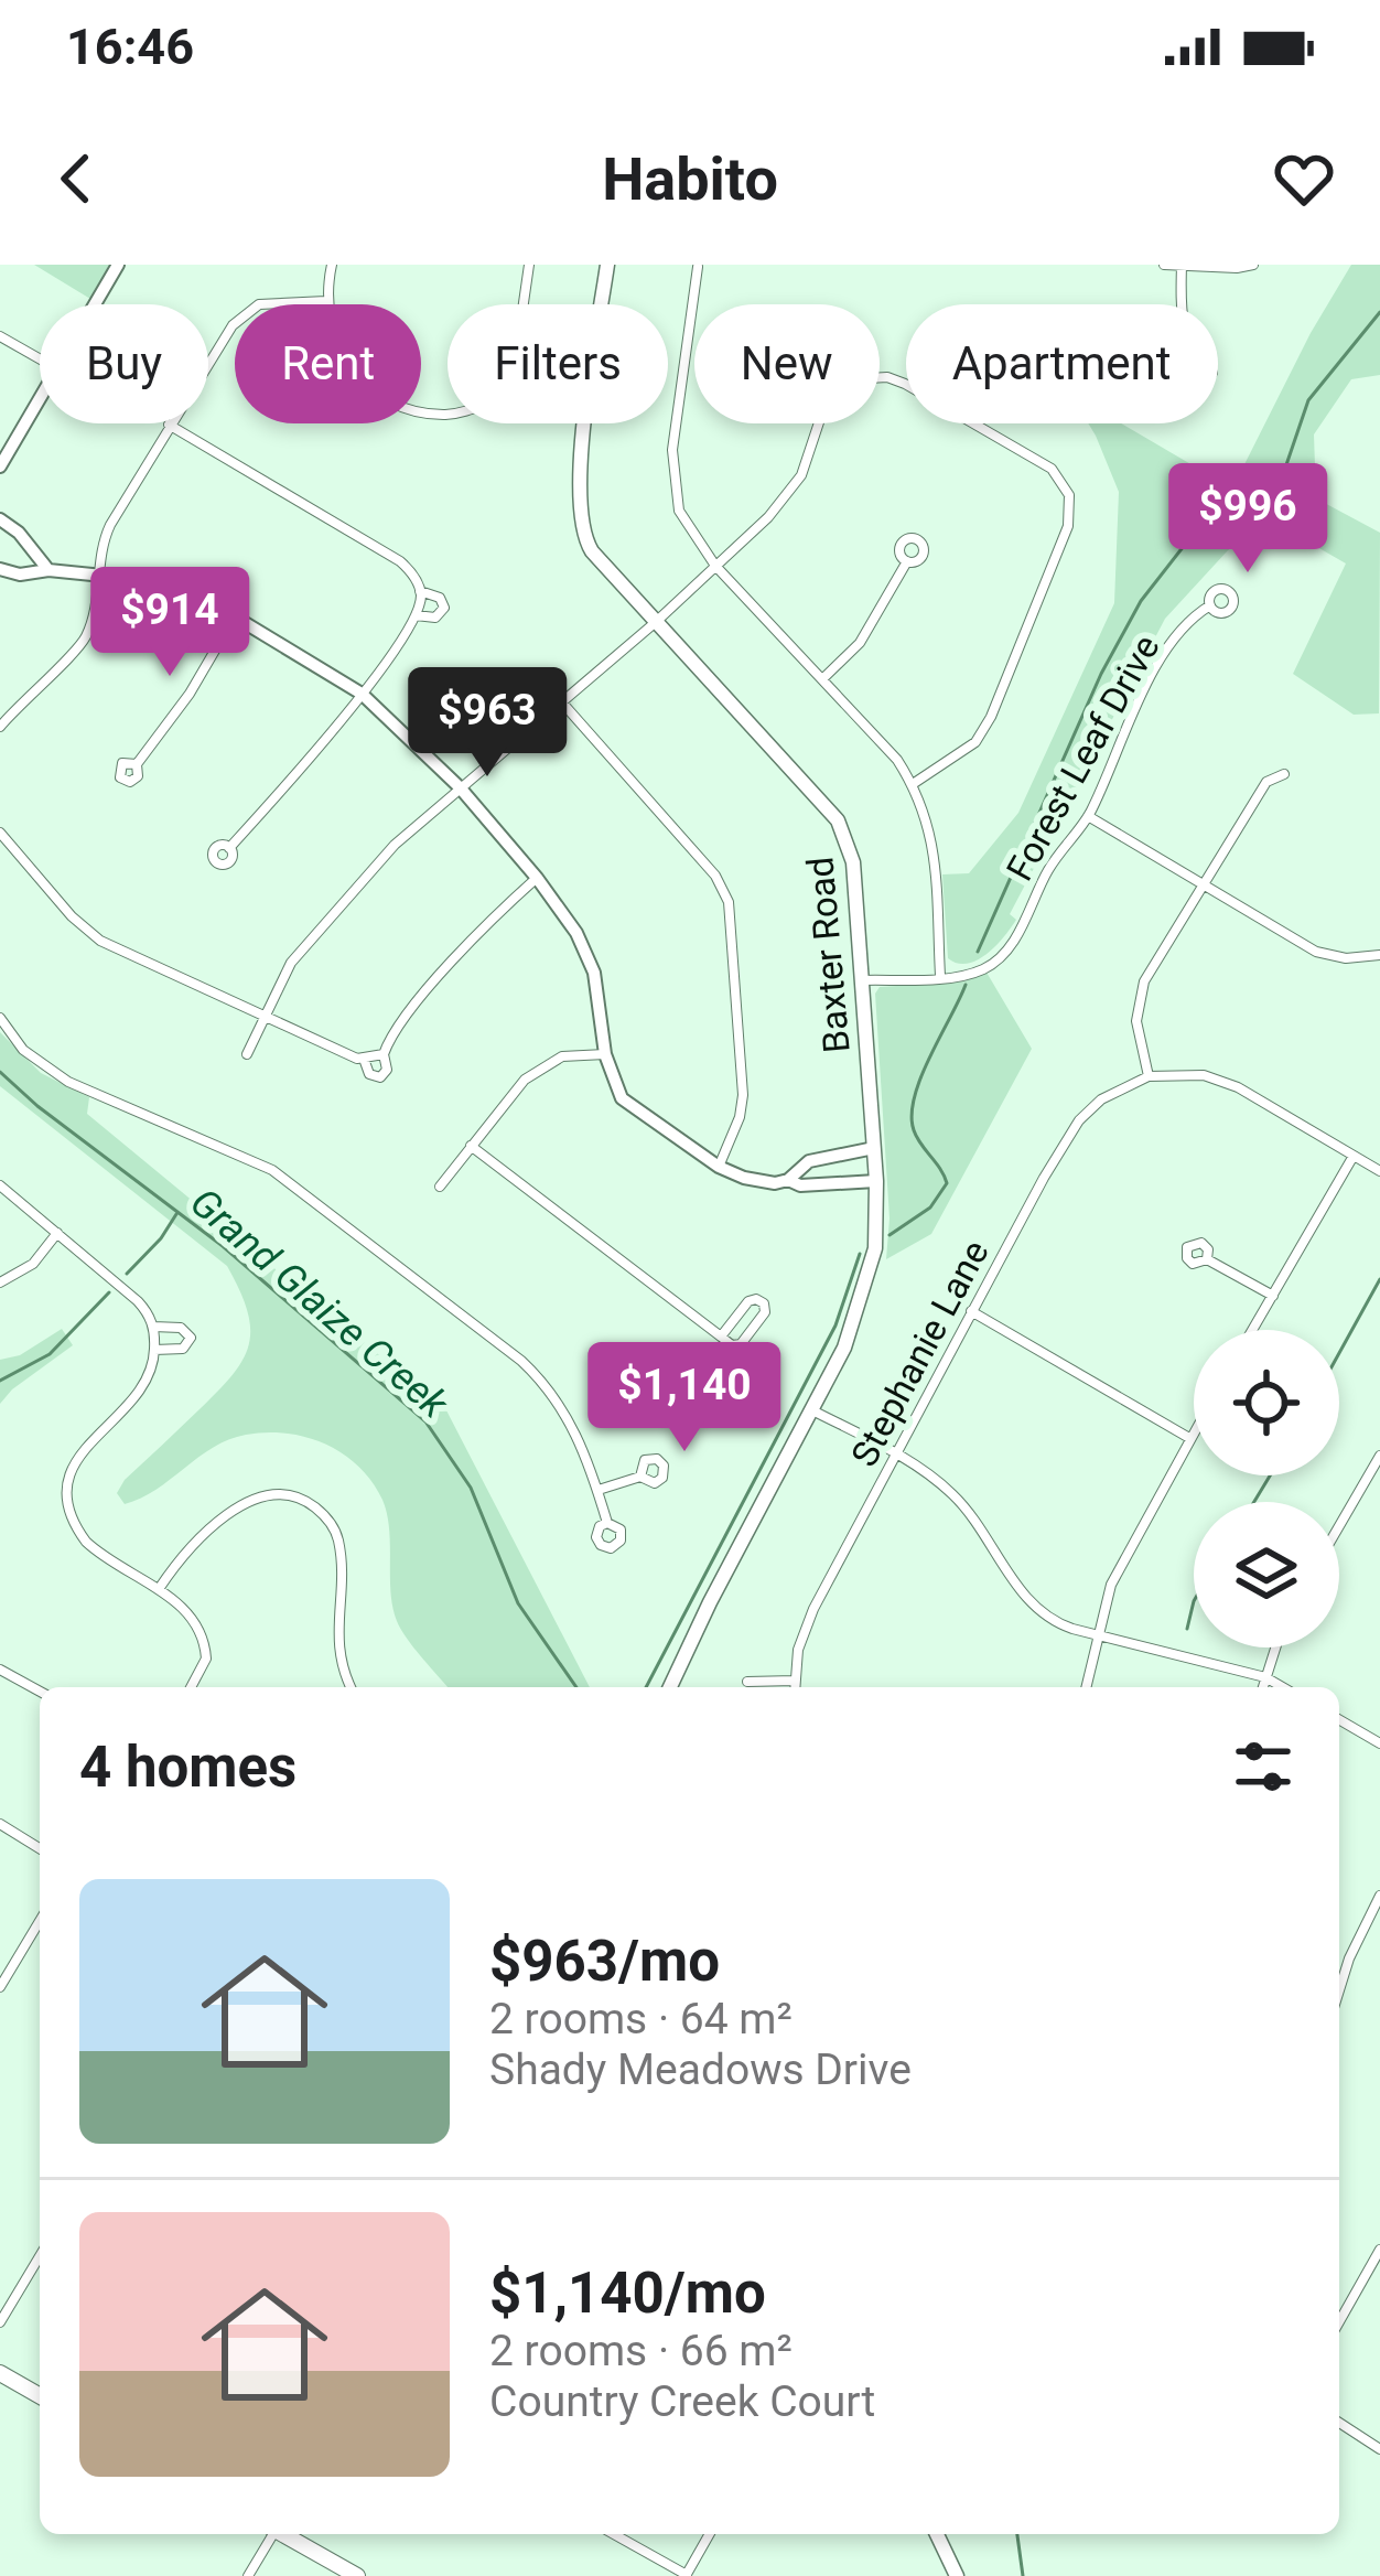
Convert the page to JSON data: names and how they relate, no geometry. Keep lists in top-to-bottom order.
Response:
{
  "streets": {
    "main road": ["Baxter Road"],
    "street": ["Forest Leaf Drive", "Stephanie Lane"]
  },
  "crossings": [
    ["Forest Leaf Drive", "Baxter Road"]
  ],
  "water": ["Grand Glaize Creek"],
  "page": {
    "status": "16:46",
    "header": "Habito",
    "chip": [
      "Buy",
      "Rent",
      "Filters",
      "New",
      "Apartment"
    ],
    "price": [
      "$996",
      "$914",
      "$963",
      "$1,140"
    ],
    "heading": "4 homes",
    "list": [
      {
        "name": "$963/mo",
        "note": "2 rooms · 64 m² · Shady Meadows Drive"
      },
      {
        "name": "$1,140/mo",
        "note": "2 rooms · 66 m² · Country Creek Court"
      }
    ]
  }
}
